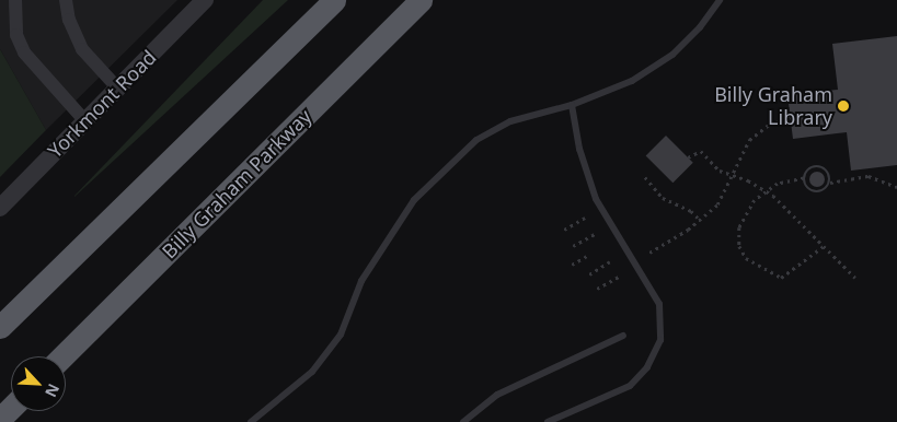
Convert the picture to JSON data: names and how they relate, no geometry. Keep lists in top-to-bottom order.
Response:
{
  "streets": {
    "highway": ["Billy Graham Parkway"],
    "street": ["Yorkmont Road"]
  },
  "places": ["Billy Graham Library"],
  "north": "bottom right"
}
